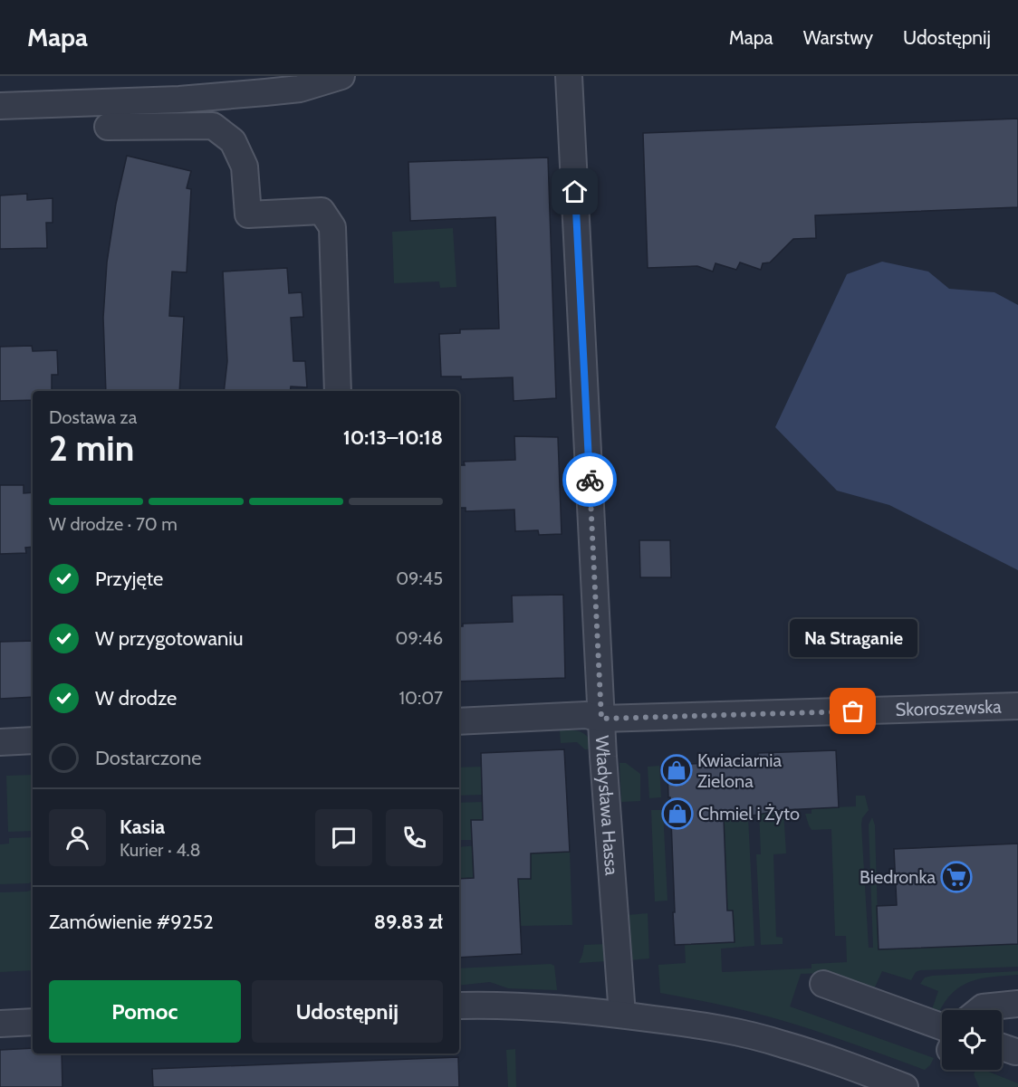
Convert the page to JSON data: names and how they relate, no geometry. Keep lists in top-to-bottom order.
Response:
{
  "streets": {
    "street": ["Skoroszewska", "Władysława Hassa"]
  },
  "crossings": [
    ["Skoroszewska", "Władysława Hassa"]
  ],
  "places": {
    "other": ["Na Straganie"],
    "shop": ["Kwiaciarnia Zielona", "Chmiel i Żyto"],
    "supermarket": ["Biedronka"]
  },
  "page": {
    "header": "Mapa",
    "nav": ["Mapa", "Warstwy", "Udostępnij"],
    "heading": ["2 min", "Dostawa za", "10:13–10:18"],
    "panel": [
      "Kasia",
      "Kurier · 4.8",
      "Zamówienie #9252",
      "89.83 zł"
    ],
    "bar": "W drodze · 70 m",
    "list": [
      ["Przyjęte", "09:45"],
      ["W przygotowaniu", "09:46"],
      ["W drodze", "10:07"],
      "Dostarczone"
    ],
    "bubble": "Na Straganie",
    "buttons": ["Pomoc", "Udostępnij"]
  }
}
